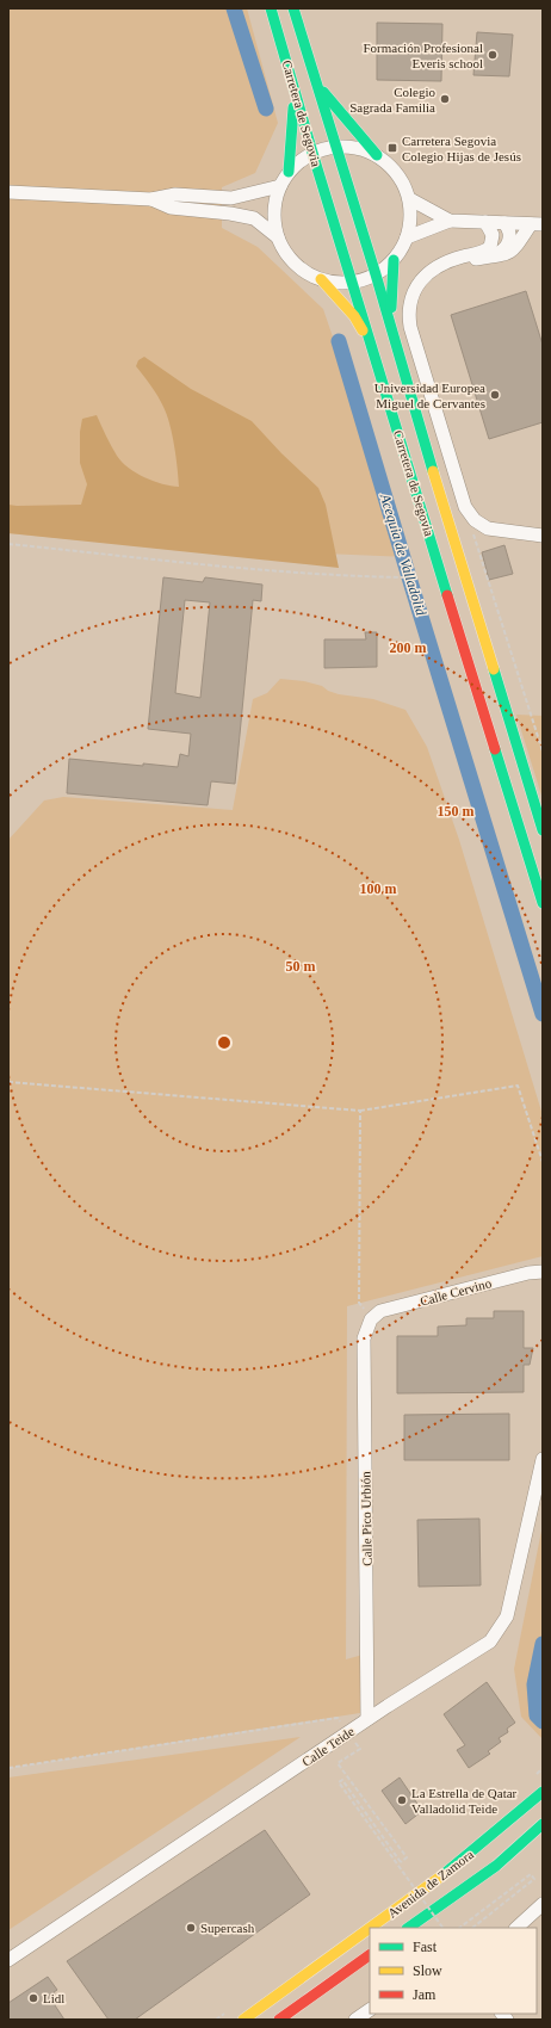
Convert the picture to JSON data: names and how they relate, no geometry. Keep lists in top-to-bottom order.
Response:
{
  "streets": {
    "main road": ["Carretera de Segovia", "Avenida de Zamora"],
    "street": ["Calle Cervino", "Calle Pico Urbión", "Calle Teide"]
  },
  "crossings": [
    ["Calle Cervino", "Calle Pico Urbión"],
    ["Calle Pico Urbión", "Calle Teide"]
  ],
  "water": ["Acequia de Valladolid"],
  "places": {
    "other": [
      "Formación Profesional Everis school",
      "Colegio Sagrada Familia",
      "Universidad Europea Miguel de Cervantes",
      "La Estrella de Qatar Valladolid Teide",
      "Supercash",
      "Lidl"
    ],
    "transit": ["Carretera Segovia Colegio Hijas de Jesús"]
  },
  "legend": ["Fast", "Slow", "Jam"],
  "rings": [
    "200 m",
    "150 m",
    "100 m",
    "50 m"
  ]
}
